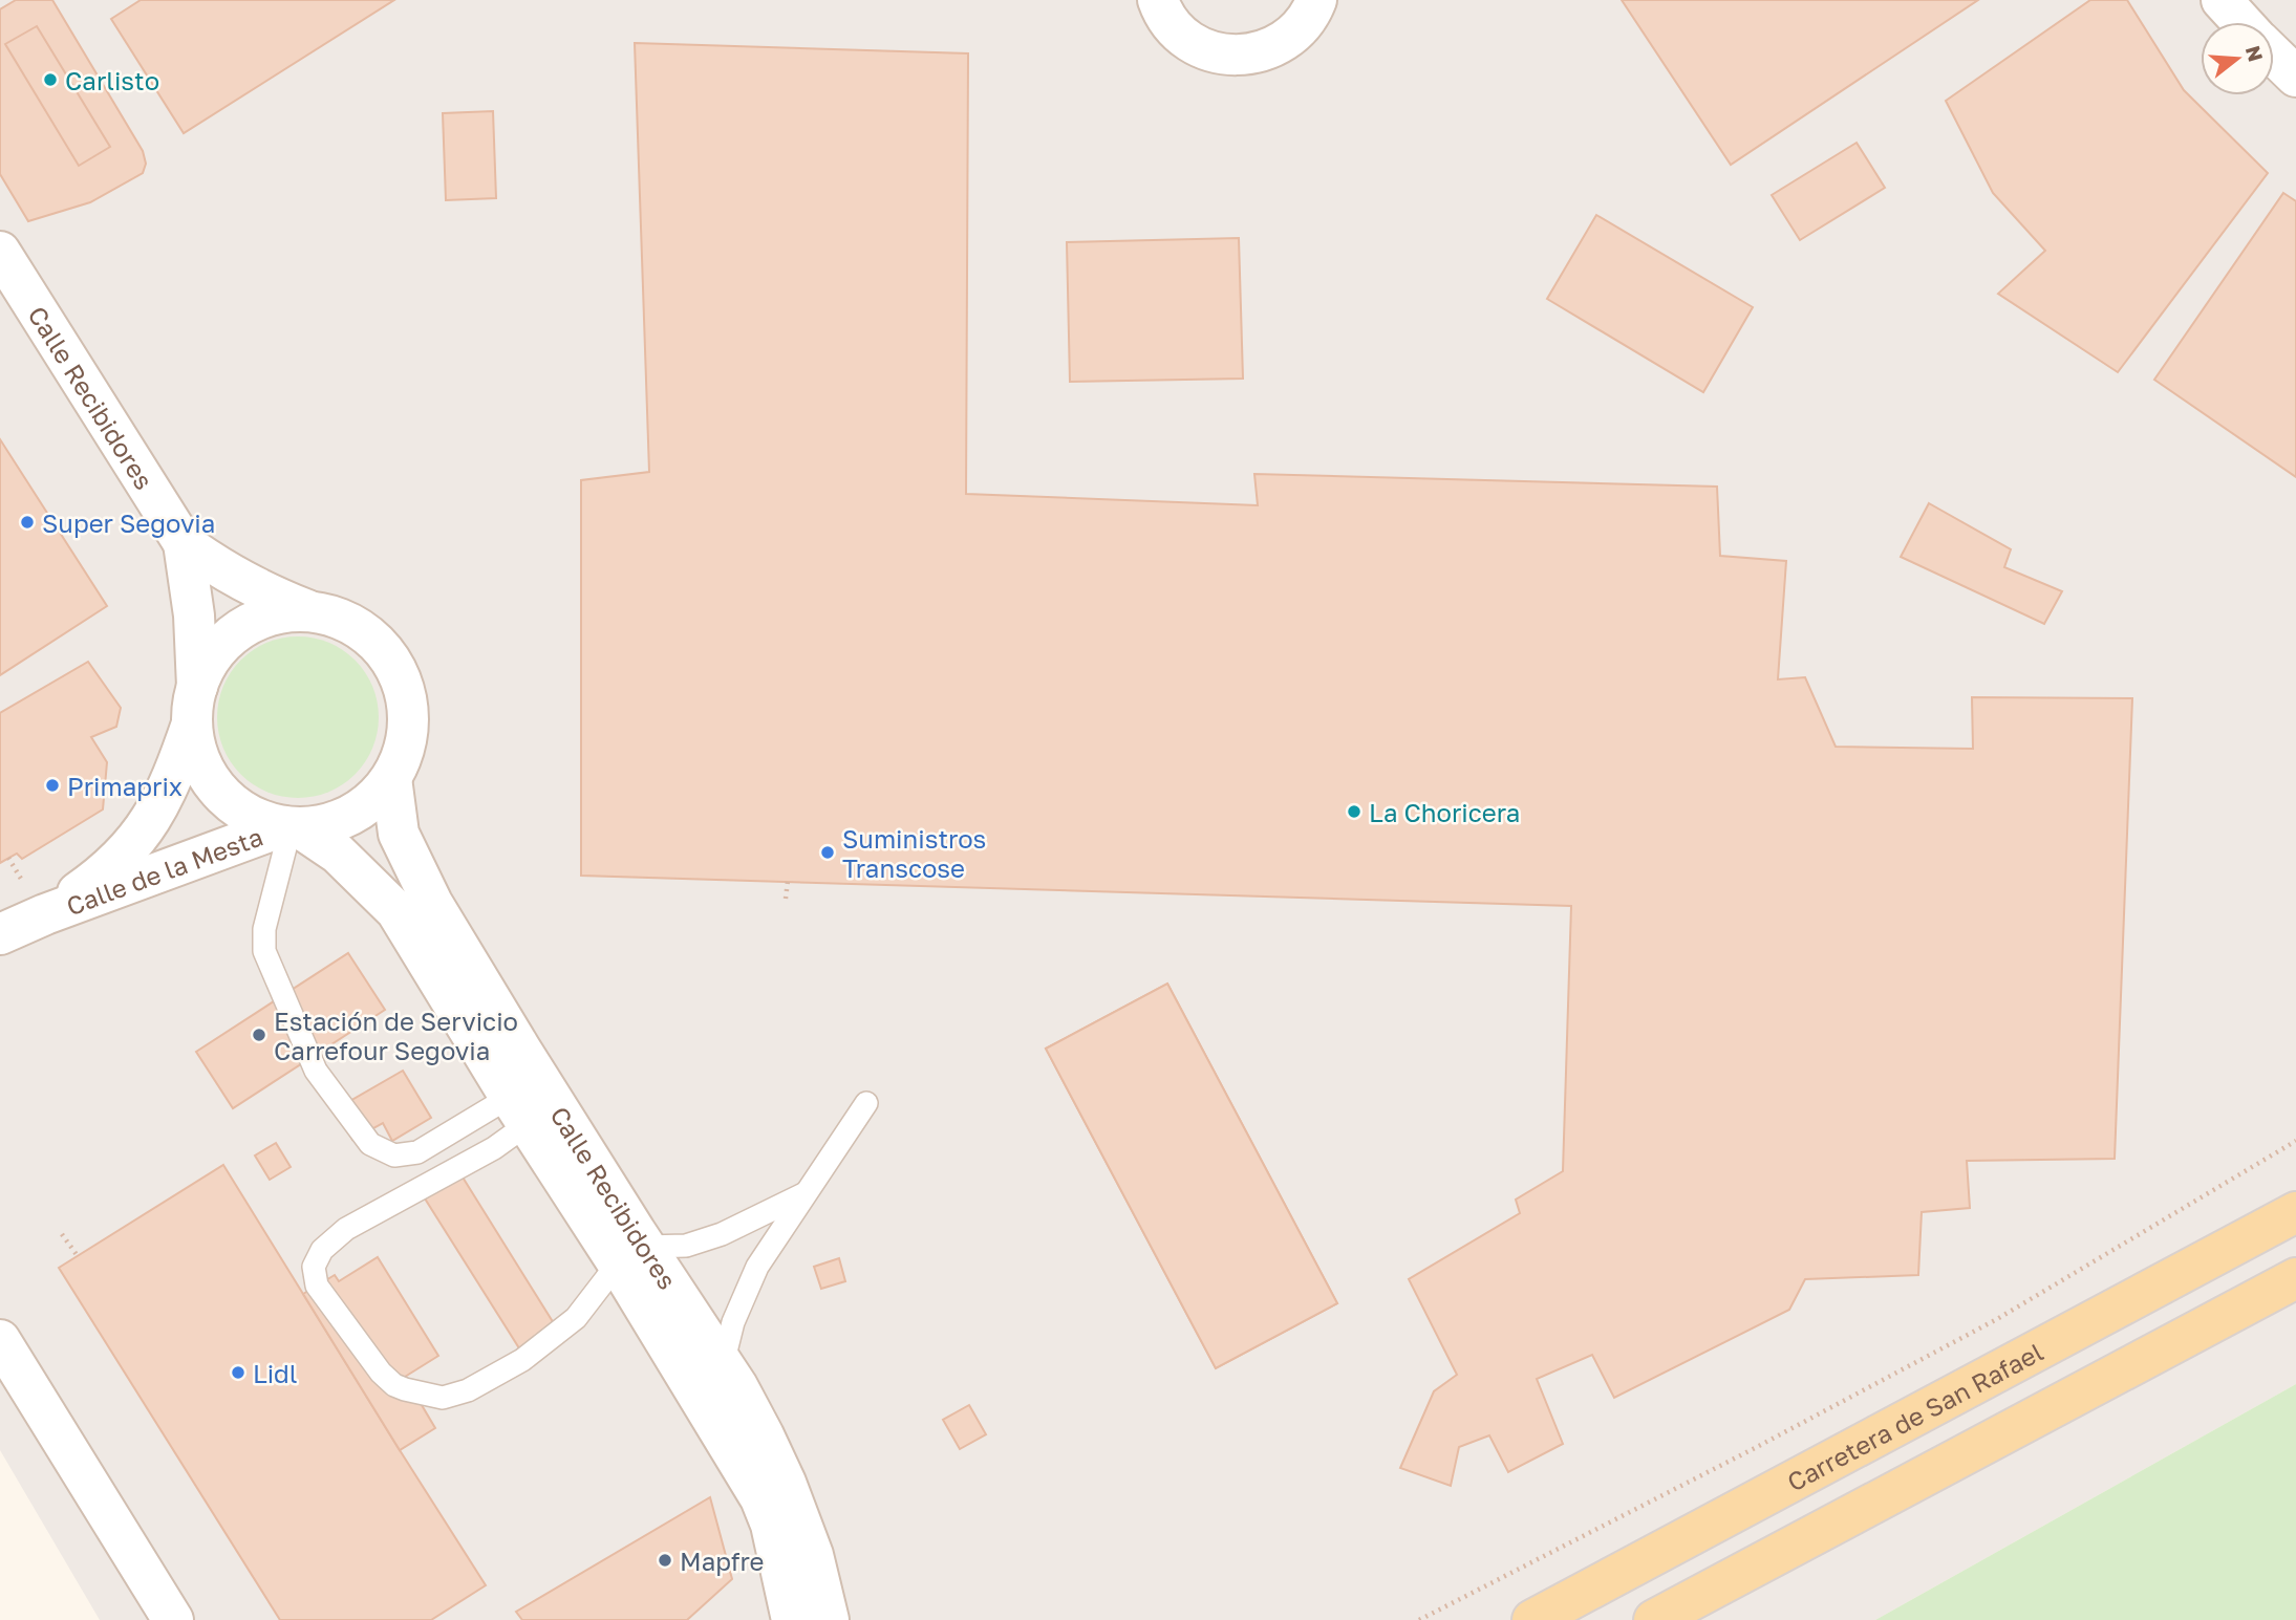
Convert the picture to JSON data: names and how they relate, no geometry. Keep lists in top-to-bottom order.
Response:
{
  "streets": {
    "main road": ["Carretera de San Rafael"],
    "street": ["Calle Recibidores", "Calle de la Mesta"]
  },
  "crossings": [
    ["Calle Recibidores", "Calle de la Mesta"]
  ],
  "places": [
    "Carlisto",
    "Super Segovia",
    "Primaprix",
    "La Choricera",
    "Suministros Transcose",
    "Estación de Servicio Carrefour Segovia",
    "Lidl",
    "Mapfre"
  ],
  "north": "right"
}
